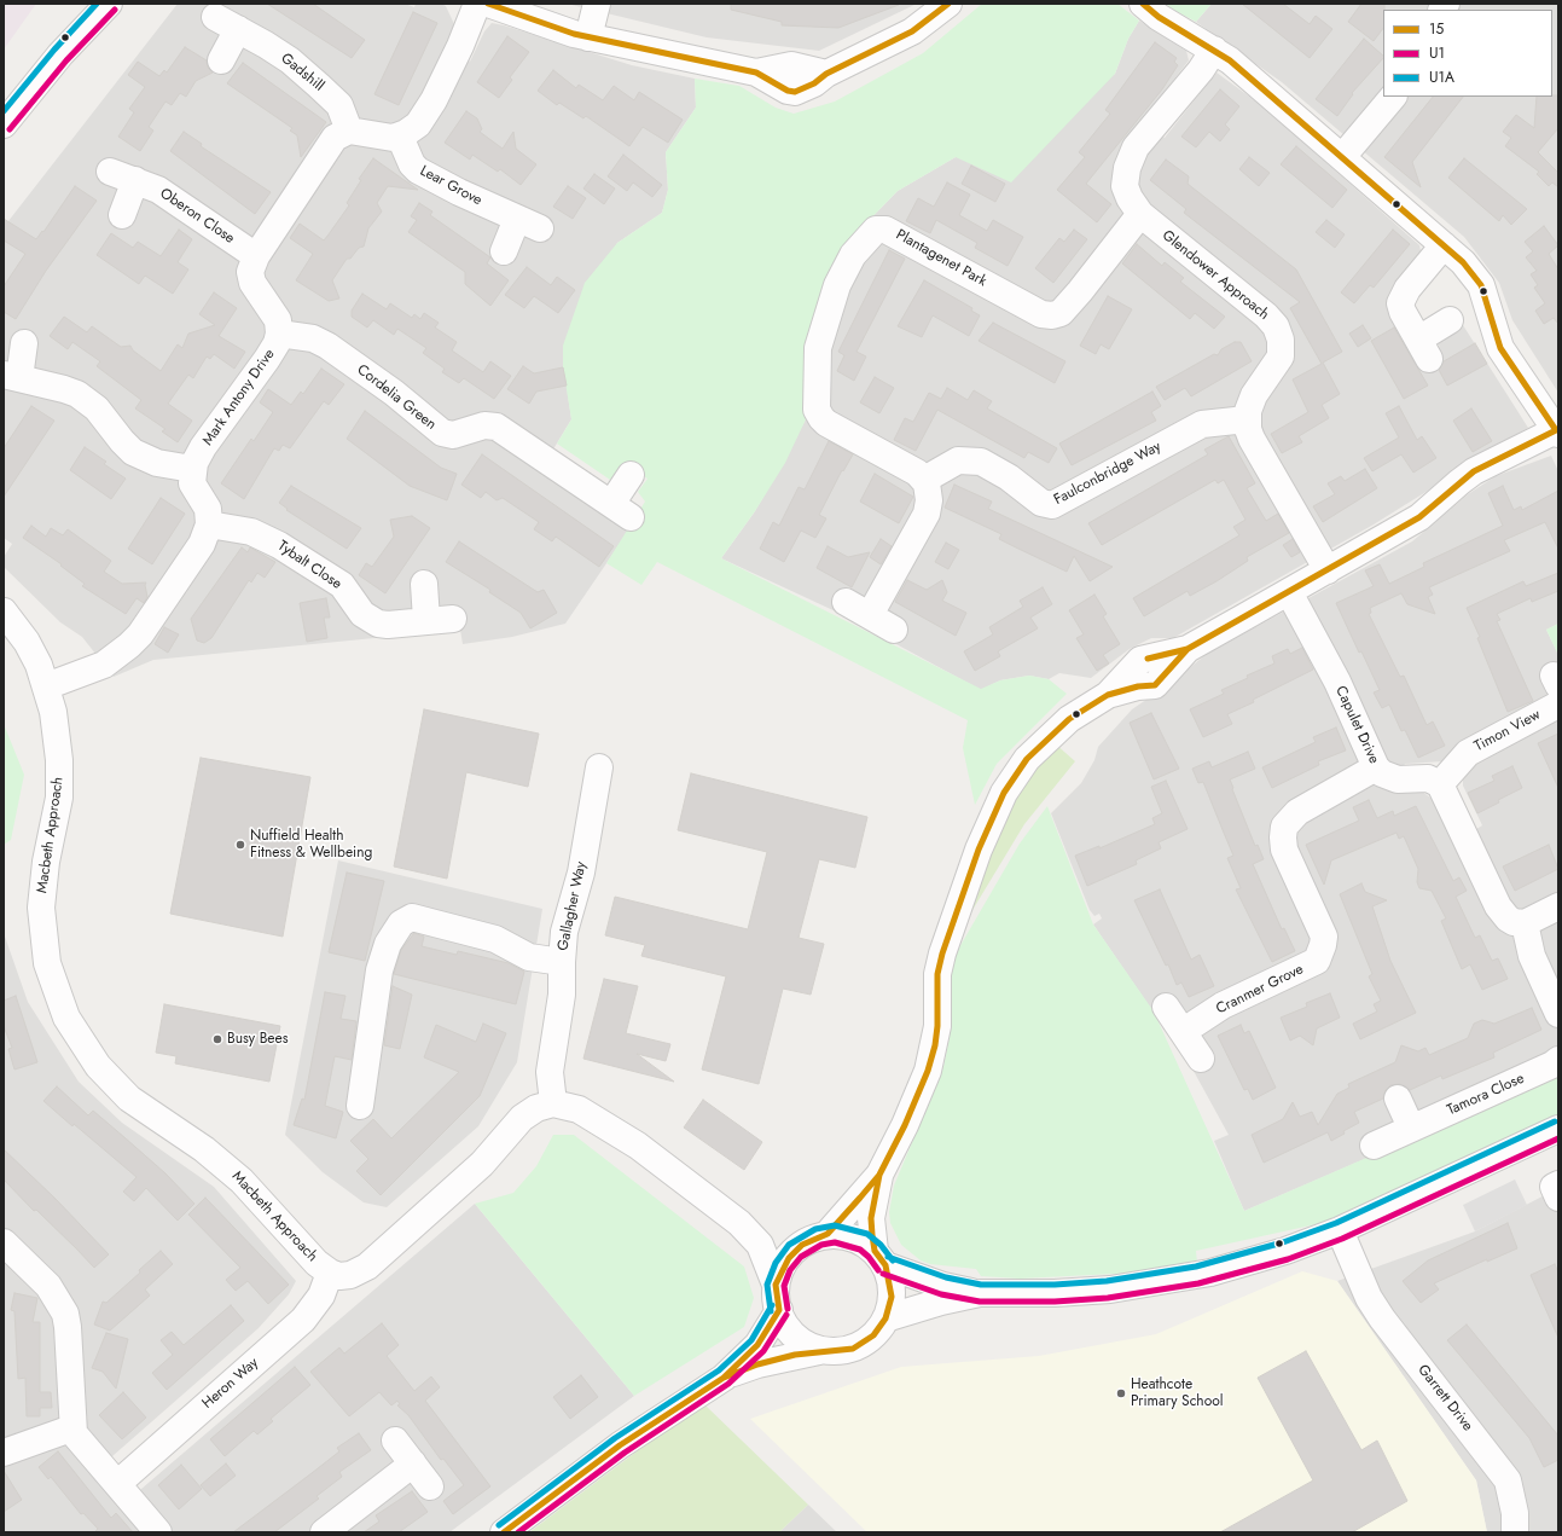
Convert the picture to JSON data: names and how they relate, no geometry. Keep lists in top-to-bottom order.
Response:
{
  "streets": {
    "street": [
      "Gadshill",
      "Lear Grove",
      "Oberon Close",
      "Plantagenet Park",
      "Glendower Approach",
      "Mark Antony Drive",
      "Cordelia Green",
      "Faulconbridge Way",
      "Tybalt Close",
      "Capulet Drive",
      "Timon View",
      "Macbeth Approach",
      "Gallagher Way",
      "Cranmer Grove",
      "Tamora Close",
      "Heron Way",
      "Garrett Drive"
    ]
  },
  "crossings": [
    ["Gadshill", "Mark Antony Drive"],
    ["Oberon Close", "Mark Antony Drive"],
    ["Plantagenet Park", "Glendower Approach"],
    ["Plantagenet Park", "Faulconbridge Way"],
    ["Glendower Approach", "Faulconbridge Way"],
    ["Mark Antony Drive", "Cordelia Green"],
    ["Capulet Drive", "Timon View"],
    ["Capulet Drive", "Cranmer Grove"],
    ["Macbeth Approach", "Heron Way"]
  ],
  "places": ["Nuffield Health Fitness & Wellbeing", "Busy Bees", "Heathcote Primary School"],
  "lines": ["transit line 15", "transit line U1A", "transit line U1"],
  "legend": ["15", "U1", "U1A"]
}
